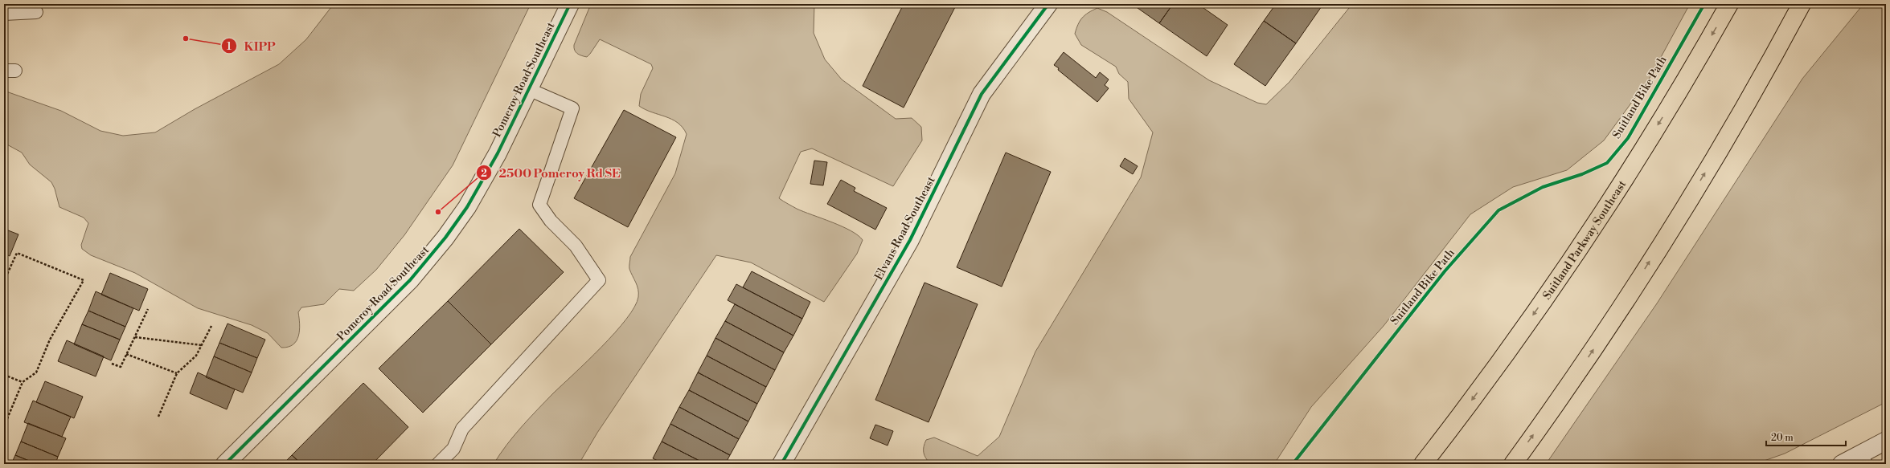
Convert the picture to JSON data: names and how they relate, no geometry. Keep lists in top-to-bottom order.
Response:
{
  "streets": {
    "highway": ["Suitland Parkway Southeast"],
    "street": ["Pomeroy Road Southeast", "Elvans Road Southeast"],
    "cycle path": ["Suitland Bike Path"]
  },
  "places": ["KIPP", "2500 Pomeroy Rd SE"],
  "scale_bar": "20 m"
}
